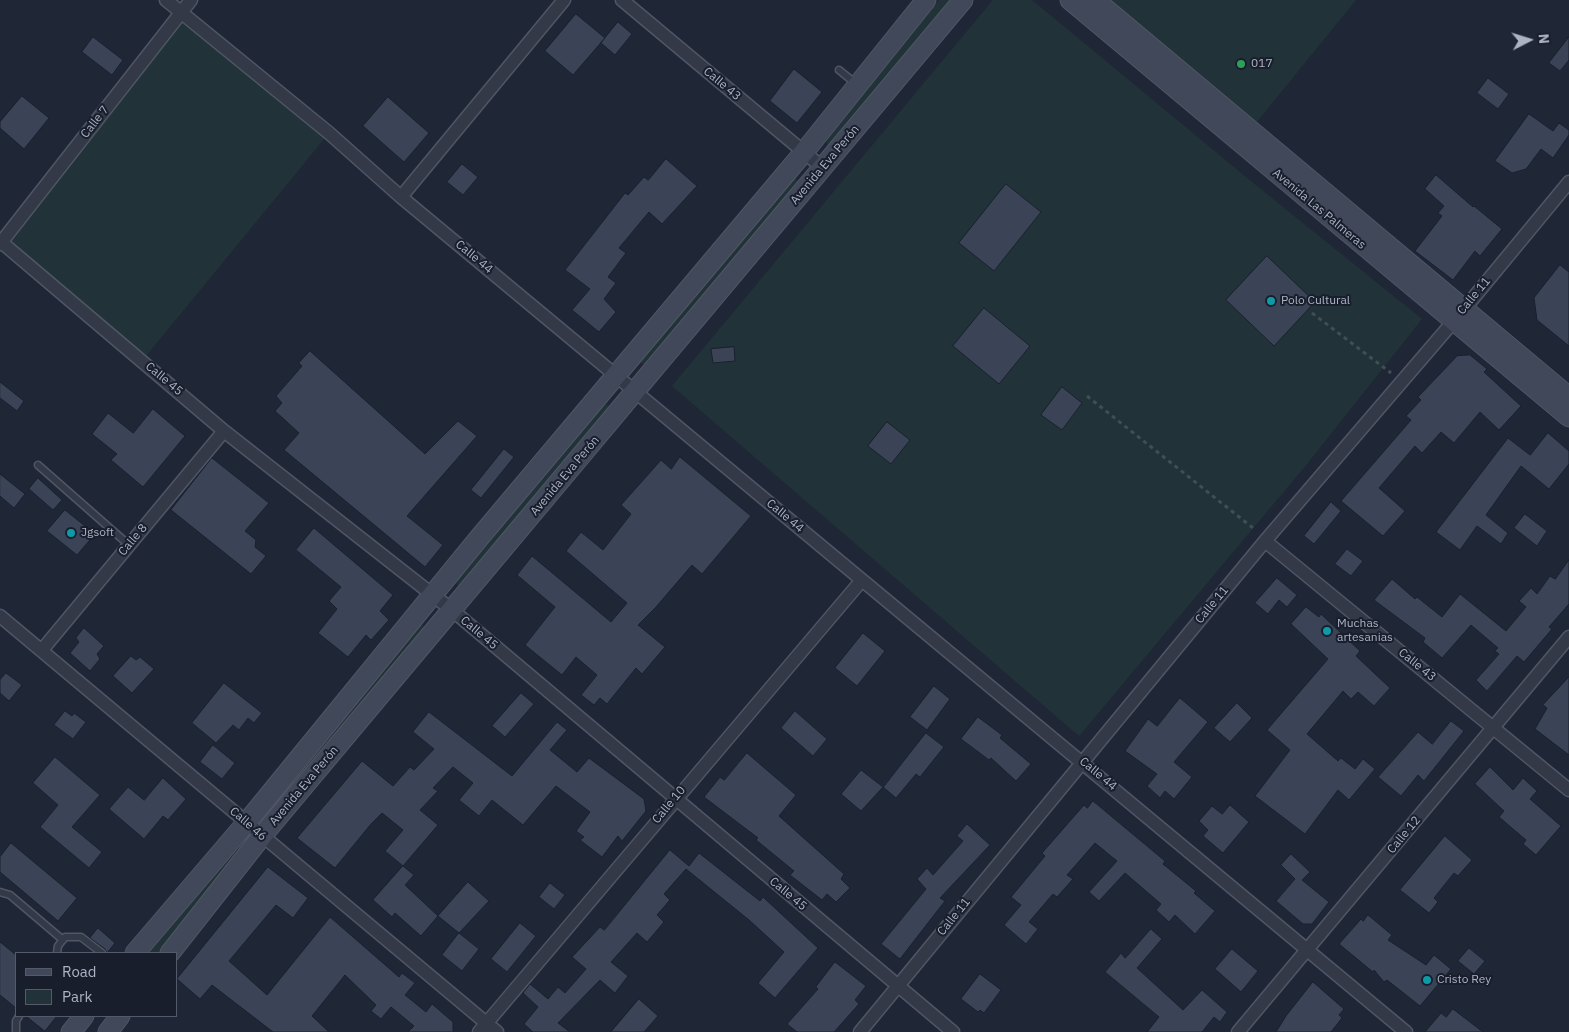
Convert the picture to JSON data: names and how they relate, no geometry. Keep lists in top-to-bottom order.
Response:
{
  "streets": {
    "main road": ["Avenida Eva Perón", "Avenida Las Palmeras"],
    "street": [
      "Calle 43",
      "Calle 7",
      "Calle 44",
      "Calle 11",
      "Calle 45",
      "Calle 8",
      "Calle 10",
      "Calle 46",
      "Calle 12"
    ]
  },
  "crossings": [
    ["Calle 43", "Avenida Eva Perón"],
    ["Calle 43", "Calle 11"],
    ["Calle 43", "Calle 12"],
    ["Calle 7", "Calle 44"],
    ["Calle 7", "Calle 45"],
    ["Avenida Eva Perón", "Calle 44"],
    ["Avenida Eva Perón", "Calle 45"],
    ["Avenida Eva Perón", "Calle 46"],
    ["Avenida Las Palmeras", "Calle 11"],
    ["Calle 44", "Calle 11"],
    ["Calle 44", "Calle 10"],
    ["Calle 44", "Calle 12"],
    ["Calle 11", "Calle 45"],
    ["Calle 45", "Calle 8"],
    ["Calle 45", "Calle 10"],
    ["Calle 8", "Calle 46"],
    ["Calle 10", "Calle 46"]
  ],
  "places": [
    "017",
    "Polo Cultural",
    "Jgsoft",
    "Muchas artesanias",
    "Cristo Rey"
  ],
  "legend": ["Road", "Park"],
  "north": "right"
}
